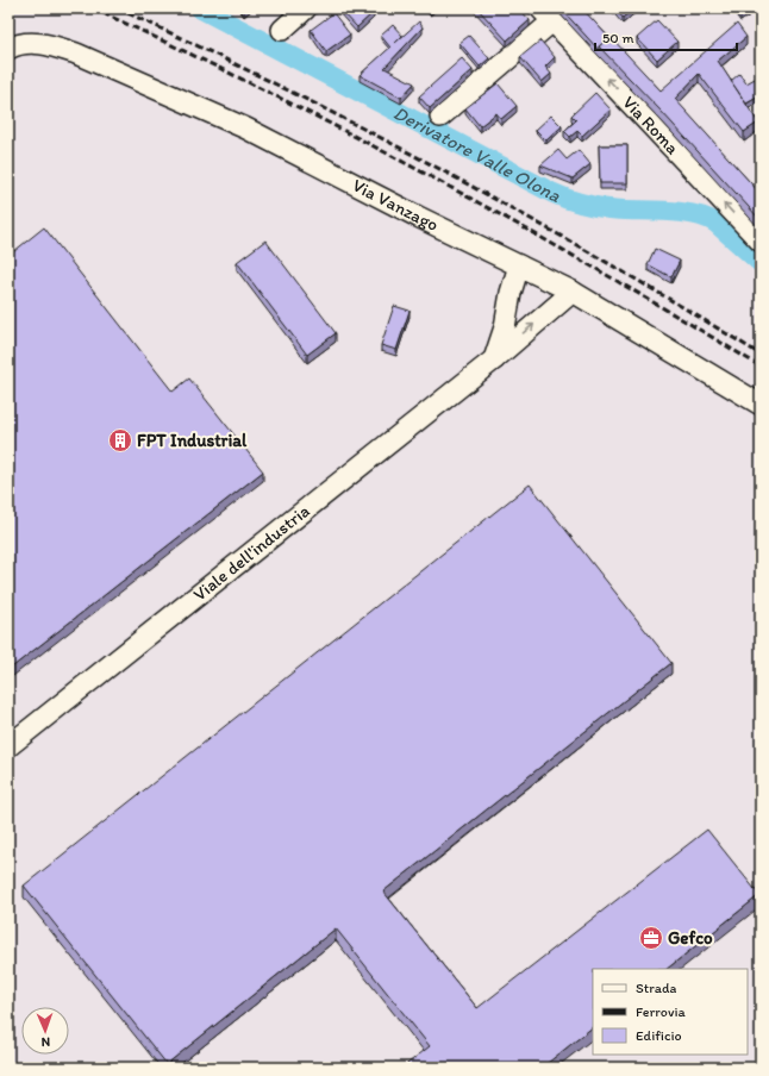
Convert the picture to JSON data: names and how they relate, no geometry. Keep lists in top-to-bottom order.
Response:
{
  "streets": {
    "street": ["Via Roma", "Via Vanzago", "Viale dell'industria"]
  },
  "crossings": [
    ["Via Vanzago", "Viale dell'industria"]
  ],
  "one_way": ["Via Roma"],
  "water": ["Derivatore Valle Olona"],
  "places": {
    "building": ["FPT Industrial"],
    "office": ["Gefco"]
  },
  "legend": ["Strada", "Ferrovia", "Edificio"],
  "scale_bar": "50 m",
  "north": "bottom"
}
